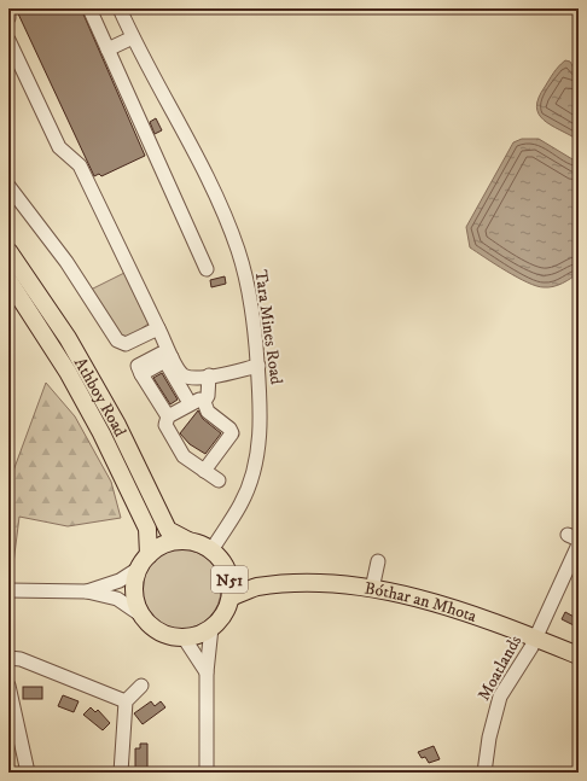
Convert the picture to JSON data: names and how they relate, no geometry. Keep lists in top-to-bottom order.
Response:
{
  "streets": {
    "main road": ["Athboy Road", "N51", "Bóthar an Mhota"],
    "street": ["Tara Mines Road", "Moatlands"]
  },
  "crossings": [
    ["Tara Mines Road", "Athboy Road"],
    ["Tara Mines Road", "N51"],
    ["Tara Mines Road", "Bóthar an Mhota"],
    ["Athboy Road", "N51"],
    ["Athboy Road", "Bóthar an Mhota"],
    ["N51", "Bóthar an Mhota"],
    ["Bóthar an Mhota", "Moatlands"]
  ]
}
